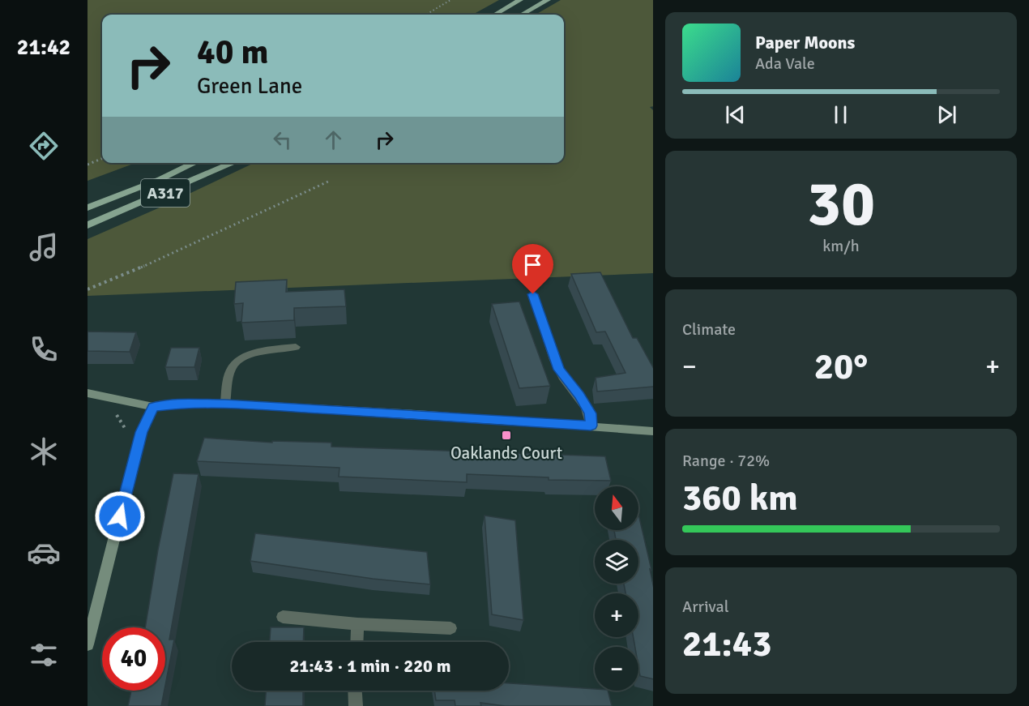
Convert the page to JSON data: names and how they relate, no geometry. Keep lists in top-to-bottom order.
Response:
{
  "streets": {
    "main road": ["A317"]
  },
  "places": {
    "transit": ["Oaklands Court"]
  },
  "north": "top",
  "page": {
    "tabs": "21:42",
    "turn": ["40 m", "Green Lane"],
    "song": ["Paper Moons", "Ada Vale"],
    "tile": [
      ["30", "km/h"],
      "Climate",
      ["Range · 72%", "360 km"],
      ["Arrival", "21:43"]
    ],
    "heat": ["−", "20°", "+"],
    "map_buttons": ["+", "−"],
    "limit": "40",
    "trip": "21:43 · 1 min · 220 m"
  }
}
